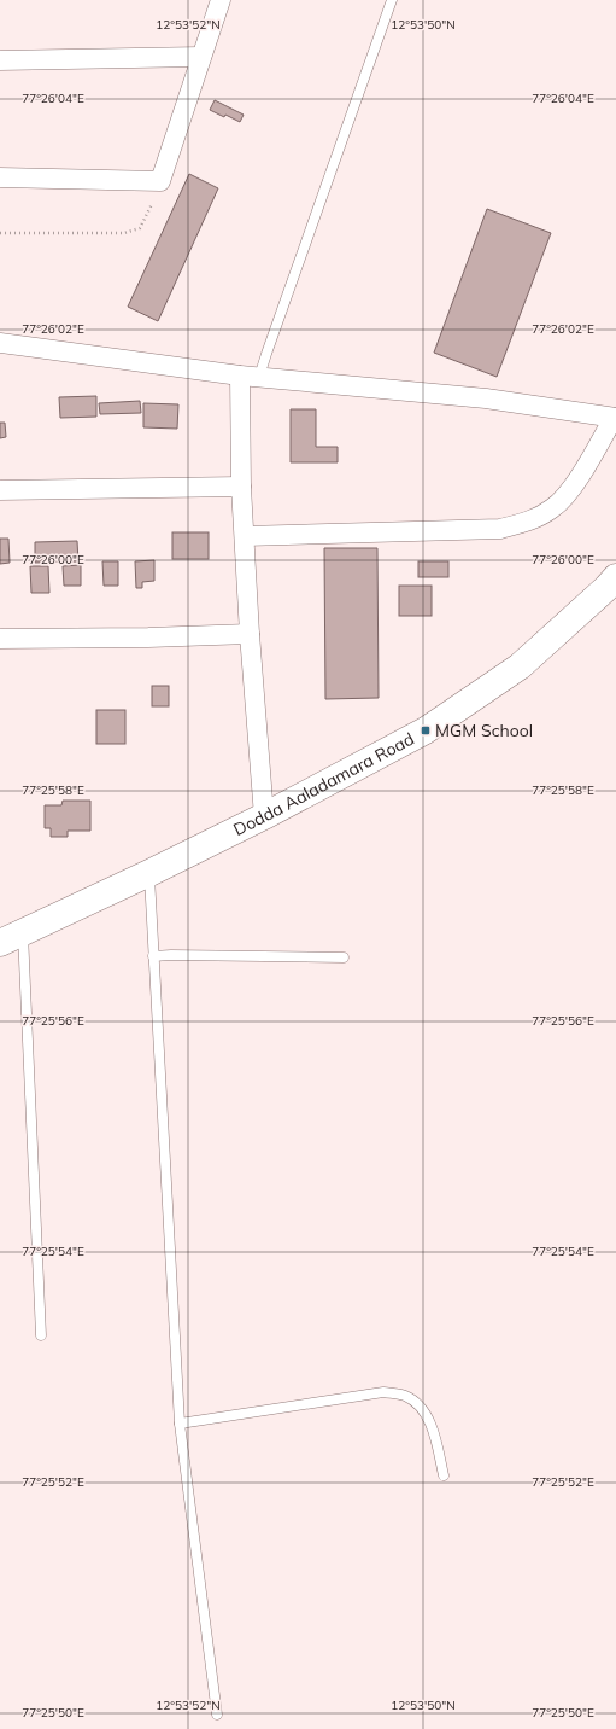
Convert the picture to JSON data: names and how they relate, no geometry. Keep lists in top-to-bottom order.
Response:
{
  "streets": {
    "main road": ["Dodda Aaladamara Road"]
  },
  "places": {
    "transit": ["MGM School"]
  },
  "coordinates": [
    "12°53'52\"N",
    "12°53'50\"N",
    "77°26'04\"E",
    "77°26'02\"E",
    "77°26'00\"E",
    "77°25'58\"E",
    "77°25'56\"E",
    "77°25'54\"E",
    "77°25'52\"E",
    "77°25'50\"E"
  ]
}
